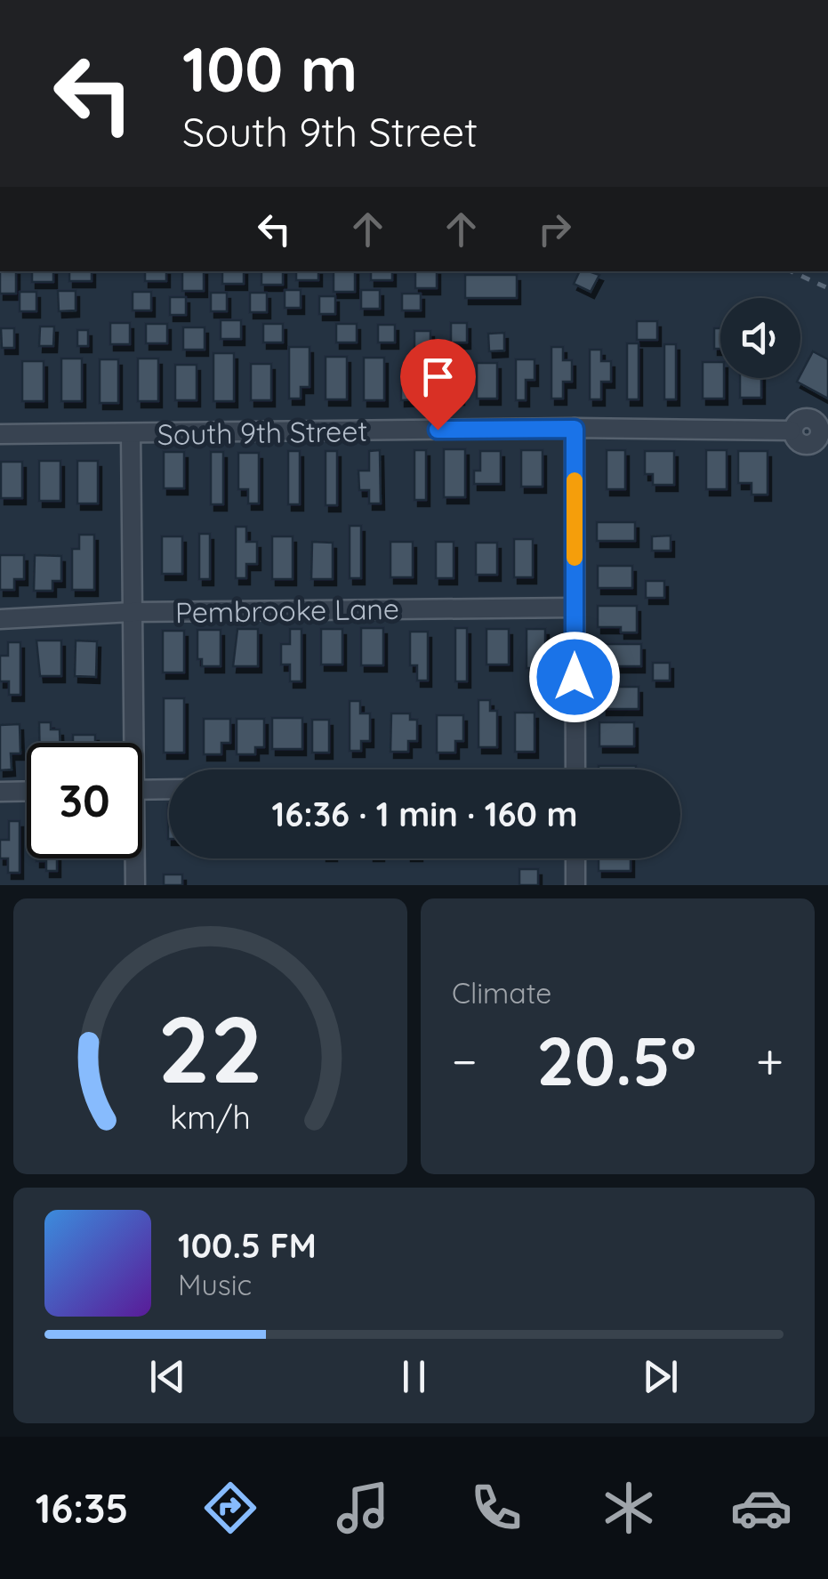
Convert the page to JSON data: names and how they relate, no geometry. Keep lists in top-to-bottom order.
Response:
{
  "streets": {
    "street": ["South 9th Street", "Pembrooke Lane"]
  },
  "page": {
    "turn": ["100 m", "South 9th Street"],
    "limit": "30",
    "trip": "16:36 · 1 min · 160 m",
    "tile": "Climate",
    "heat": ["−", "20.5°", "+"],
    "song": ["100.5 FM", "Music"],
    "tabs": "16:35",
    "gauge": ["22", "km/h"]
  }
}
